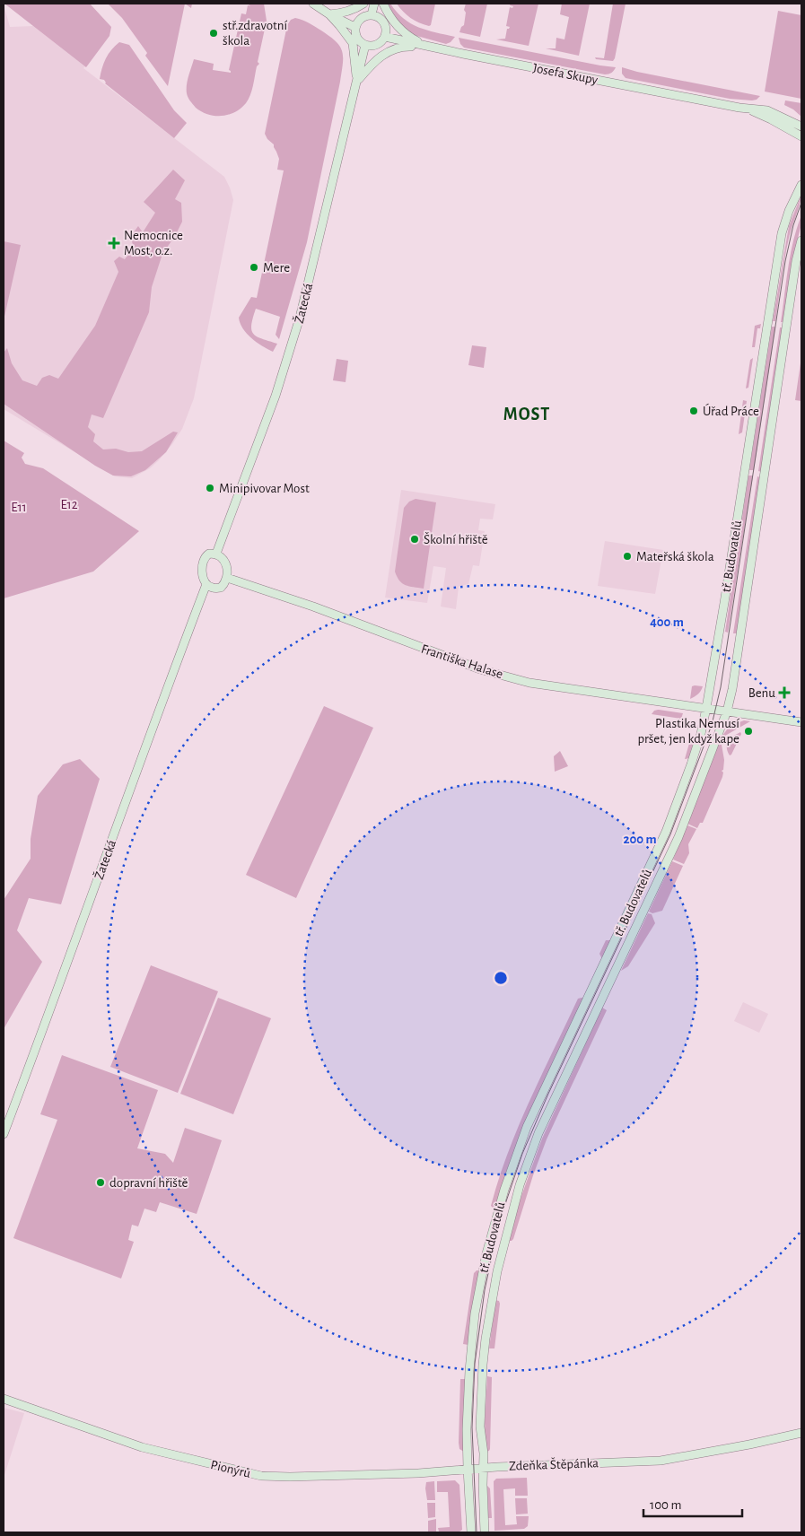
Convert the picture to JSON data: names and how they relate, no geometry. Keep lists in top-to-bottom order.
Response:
{
  "streets": {
    "street": [
      "Josefa Skupy",
      "Žatecká",
      "tř. Budovatelů",
      "Františka Halase",
      "Zdeňka Štěpánka",
      "Pionýrů"
    ]
  },
  "crossings": [
    ["Josefa Skupy", "Žatecká"],
    ["Žatecká", "Františka Halase"],
    ["tř. Budovatelů", "Františka Halase"],
    ["tř. Budovatelů", "Zdeňka Štěpánka"],
    ["tř. Budovatelů", "Pionýrů"],
    ["Zdeňka Štěpánka", "Pionýrů"]
  ],
  "districts": ["MOST"],
  "parks": ["E12", "E11"],
  "places": {
    "other": [
      "stř.zdravotní škola",
      "Mere",
      "Úřad Práce",
      "Minipivovar Most",
      "Školní hřiště",
      "Mateřská škola",
      "Plastika Nemusí pršet, jen když kape",
      "dopravní hřiště"
    ],
    "health": ["Nemocnice Most, o.z.", "Benu"]
  },
  "scale_bar": "100 m",
  "rings": ["400 m", "200 m"]
}
